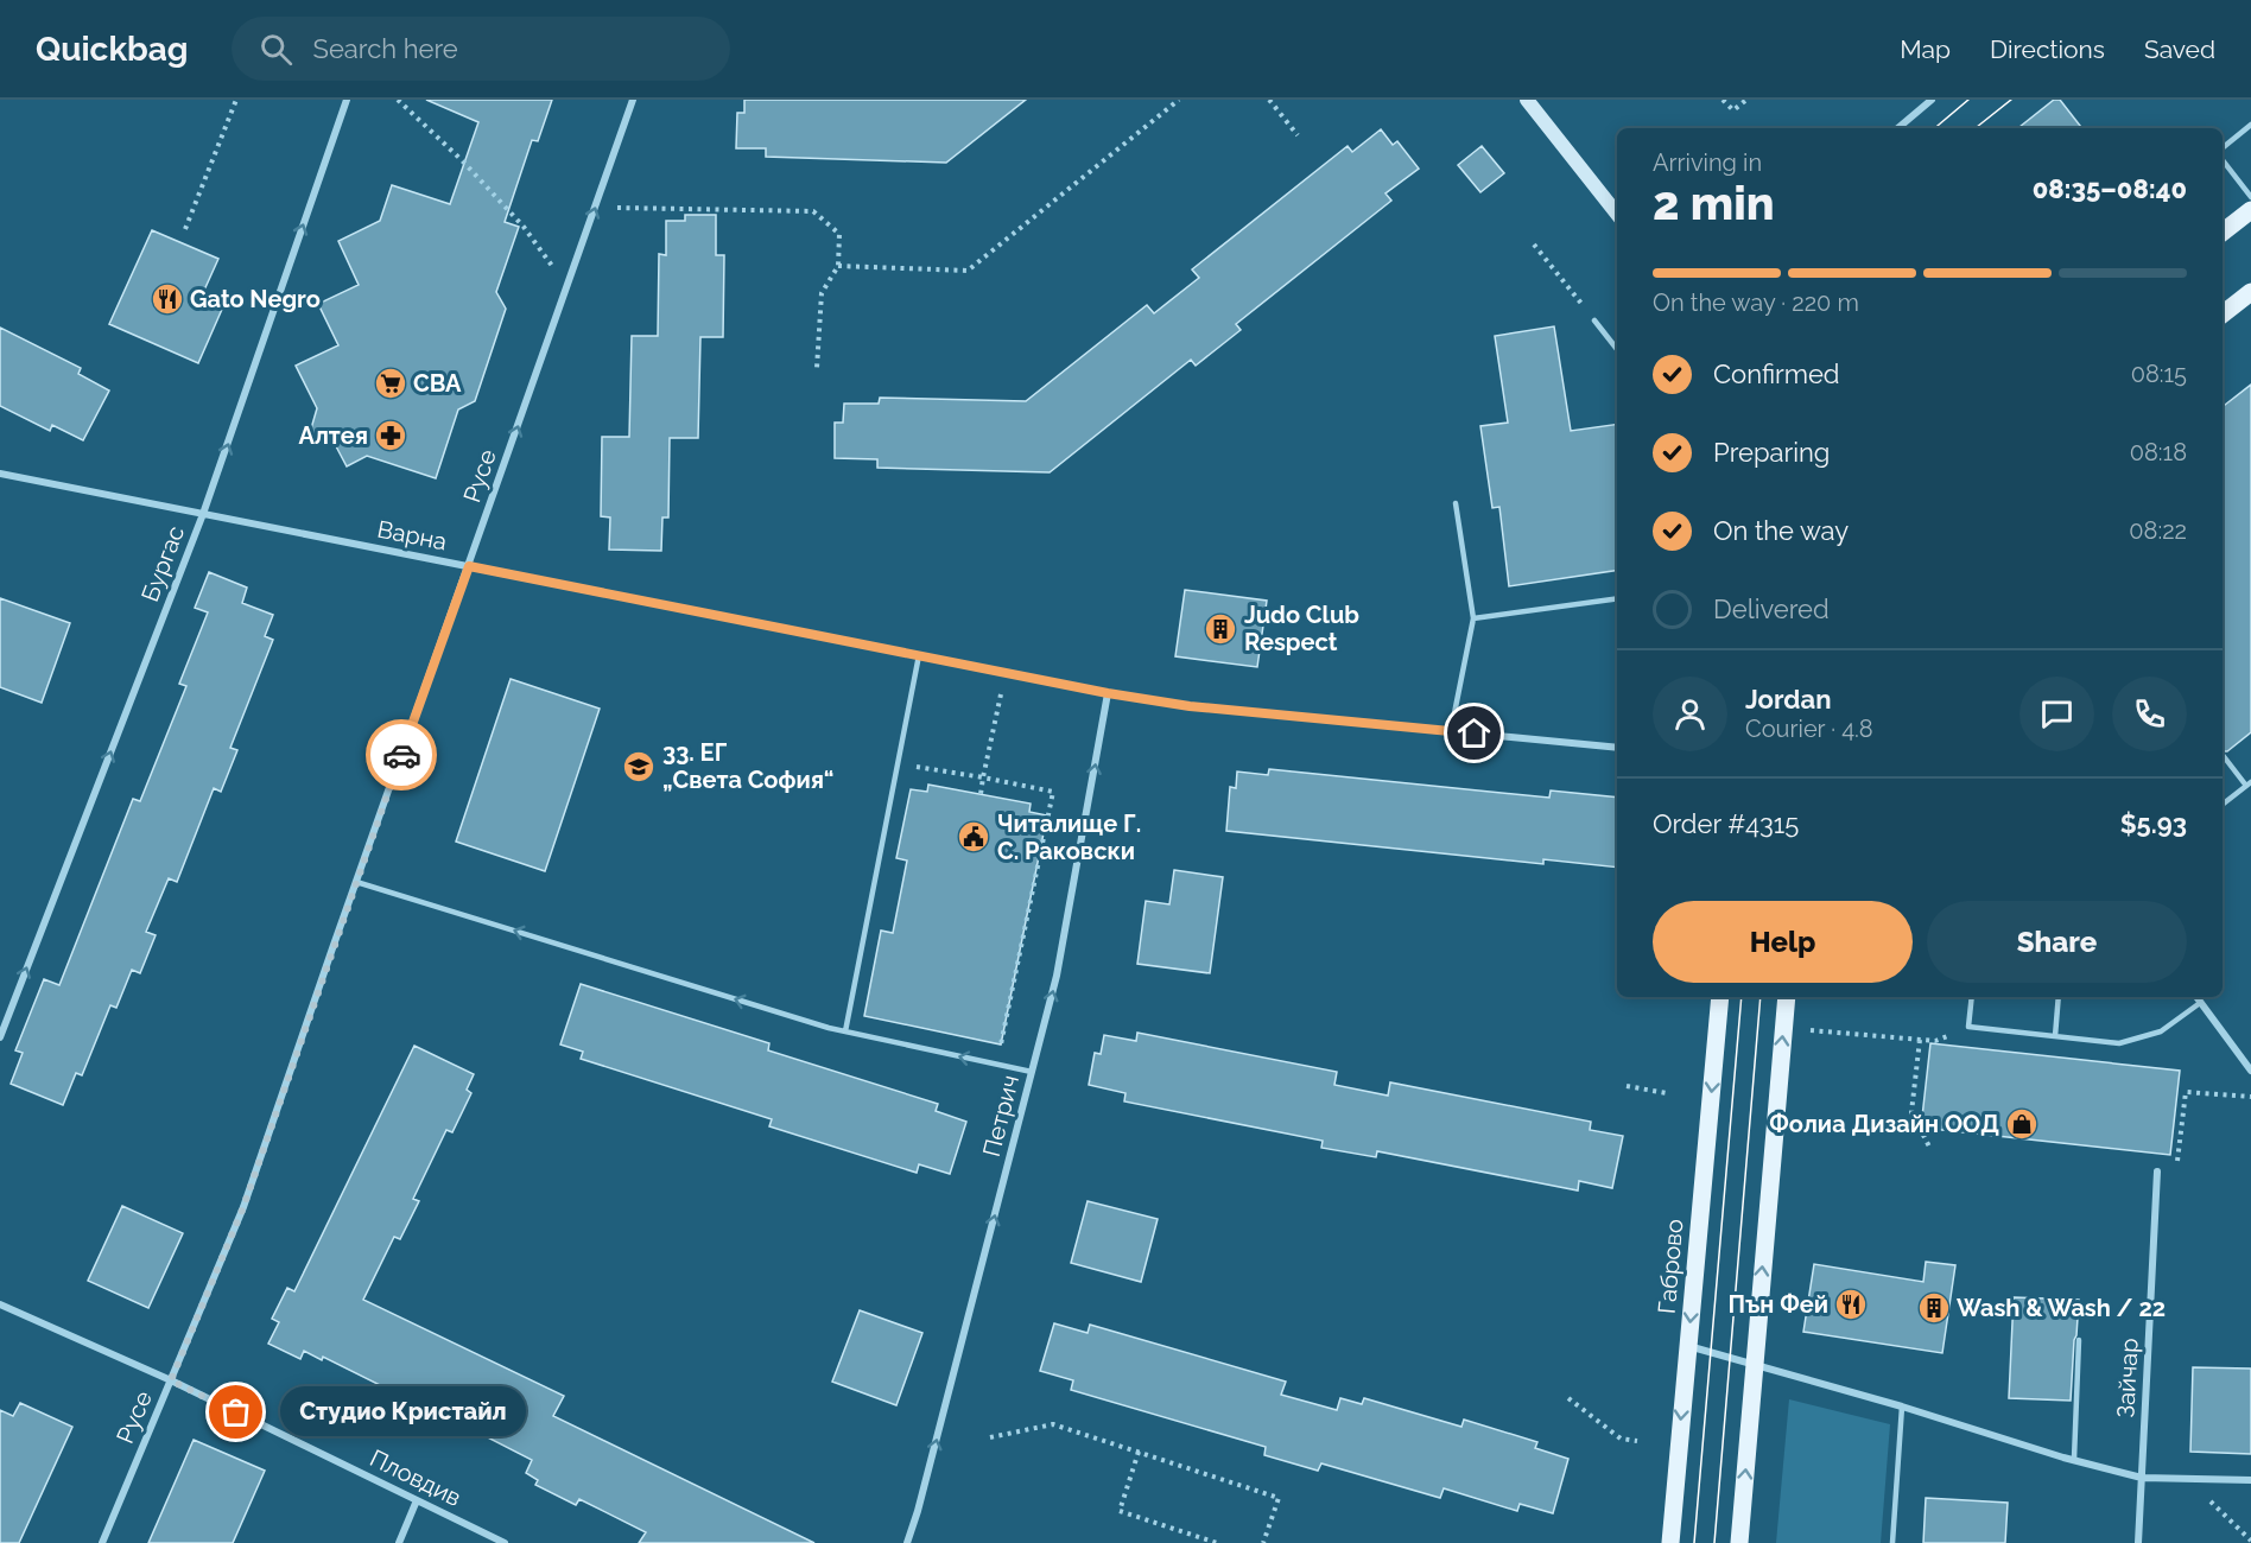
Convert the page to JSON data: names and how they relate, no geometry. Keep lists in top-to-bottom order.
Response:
{
  "streets": {
    "main road": ["Габрово"],
    "street": [
      "Русе",
      "Варна",
      "Бургас",
      "Петрич",
      "Зайчар",
      "Пловдив"
    ]
  },
  "crossings": [
    ["Русе", "Варна"],
    ["Русе", "Пловдив"],
    ["Варна", "Бургас"],
    ["Варна", "Петрич"]
  ],
  "one_way": ["Бургас", "Петрич"],
  "places": {
    "restaurant": ["Gato Negro", "Пън Фей"],
    "supermarket": ["CBA"],
    "pharmacy": ["Алтея"],
    "building": ["Judo Club Respect", "Wash & Wash / 22"],
    "school or university": ["33. ЕГ „Света София“"],
    "public building": ["Читалище Г. С. Раковски"],
    "shop": ["Фолиа Дизайн ООД"],
    "other": ["Студио Кристайл"]
  },
  "page": {
    "header": "Quickbag",
    "search": "Search here",
    "nav": ["Map", "Directions", "Saved"],
    "heading": ["2 min", "Arriving in", "08:35–08:40"],
    "panel": [
      "Jordan",
      "Courier · 4.8",
      "Order #4315",
      "$5.93"
    ],
    "bar": "On the way · 220 m",
    "list": [
      ["Confirmed", "08:15"],
      ["Preparing", "08:18"],
      ["On the way", "08:22"],
      "Delivered"
    ],
    "buttons": ["Help", "Share"],
    "bubble": "Студио Кристайл"
  }
}
